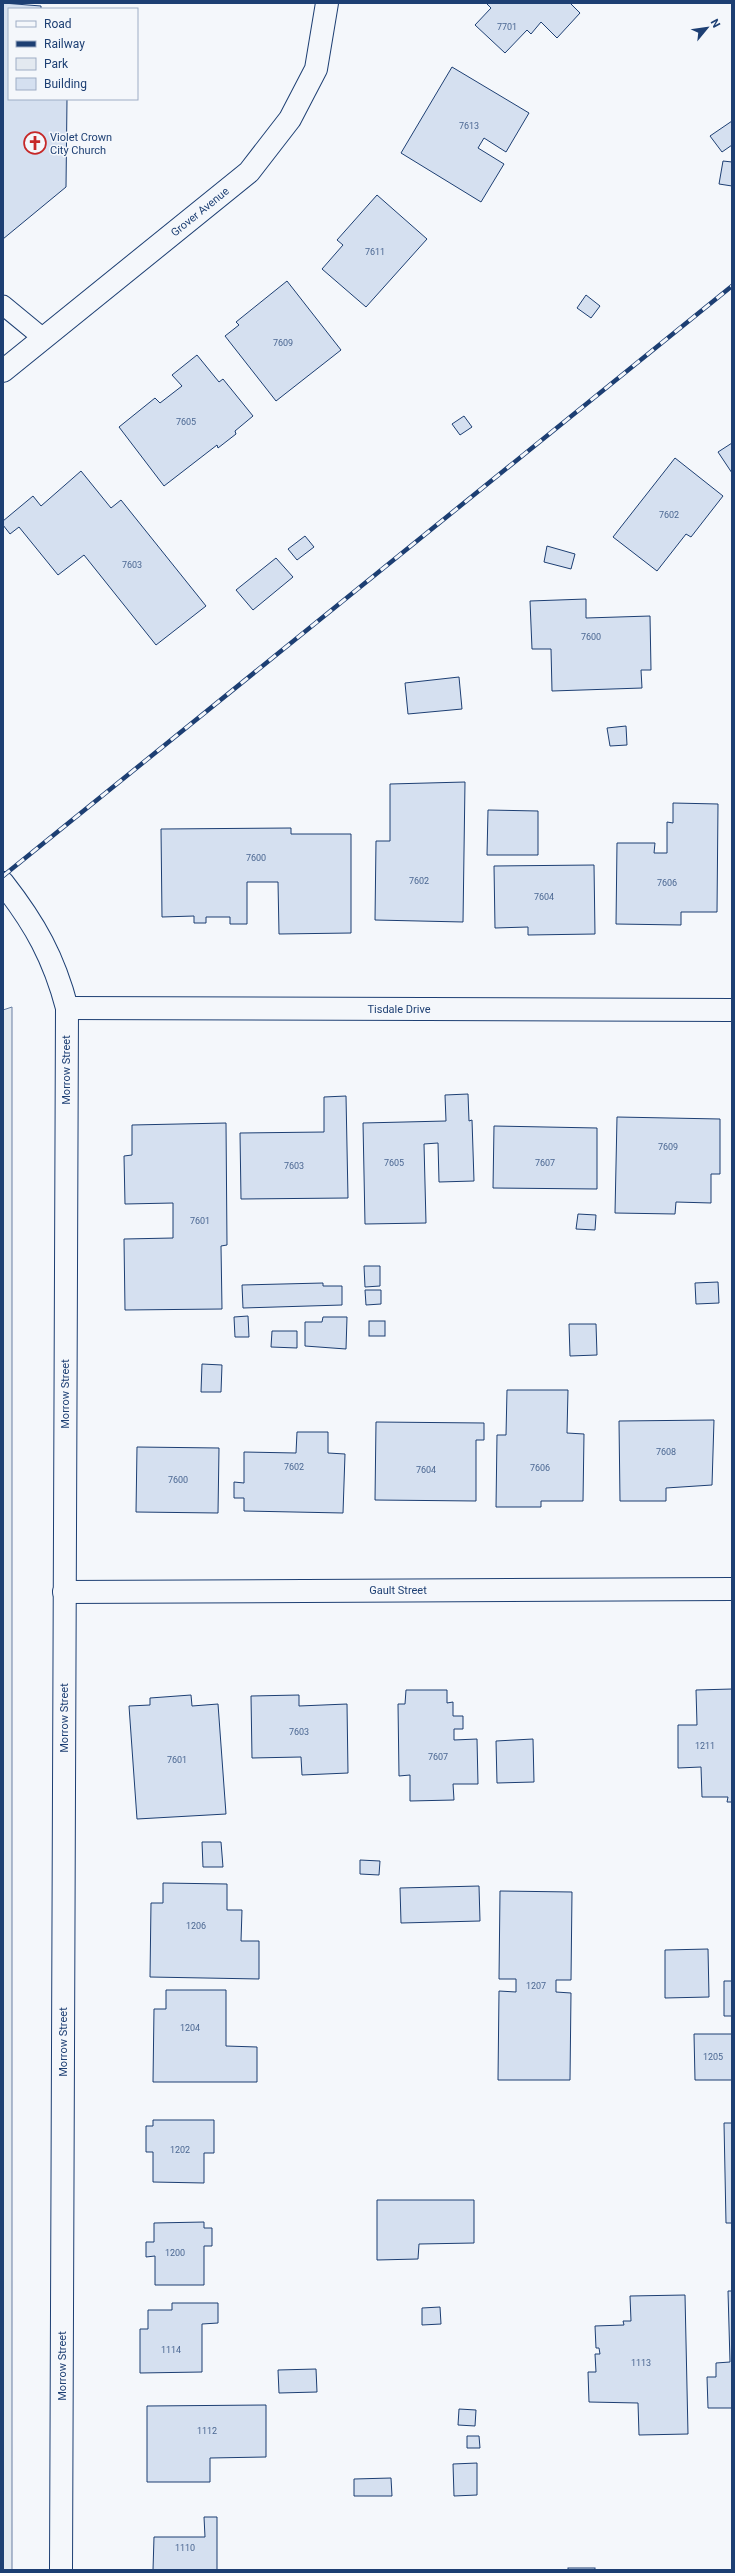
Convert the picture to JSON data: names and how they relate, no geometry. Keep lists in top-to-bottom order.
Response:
{
  "streets": {
    "street": [
      "Grover Avenue",
      "Tisdale Drive",
      "Morrow Street",
      "Gault Street"
    ]
  },
  "crossings": [
    ["Tisdale Drive", "Morrow Street"],
    ["Morrow Street", "Gault Street"]
  ],
  "places": {
    "church": ["Violet Crown City Church"]
  },
  "house_numbers": [
    "7701",
    "7613",
    "7611",
    "7609",
    "7605",
    "7602",
    "7603",
    "7600",
    "7600",
    "7602",
    "7606",
    "7604",
    "7609",
    "7605",
    "7607",
    "7603",
    "7601",
    "7608",
    "7602",
    "7606",
    "7604",
    "7600",
    "7603",
    "1211",
    "7607",
    "7601",
    "1206",
    "1207",
    "1204",
    "1205",
    "1202",
    "1200",
    "1114",
    "1113",
    "1112",
    "1110"
  ],
  "legend": [
    "Road",
    "Railway",
    "Park",
    "Building"
  ],
  "north": "top right"
}
